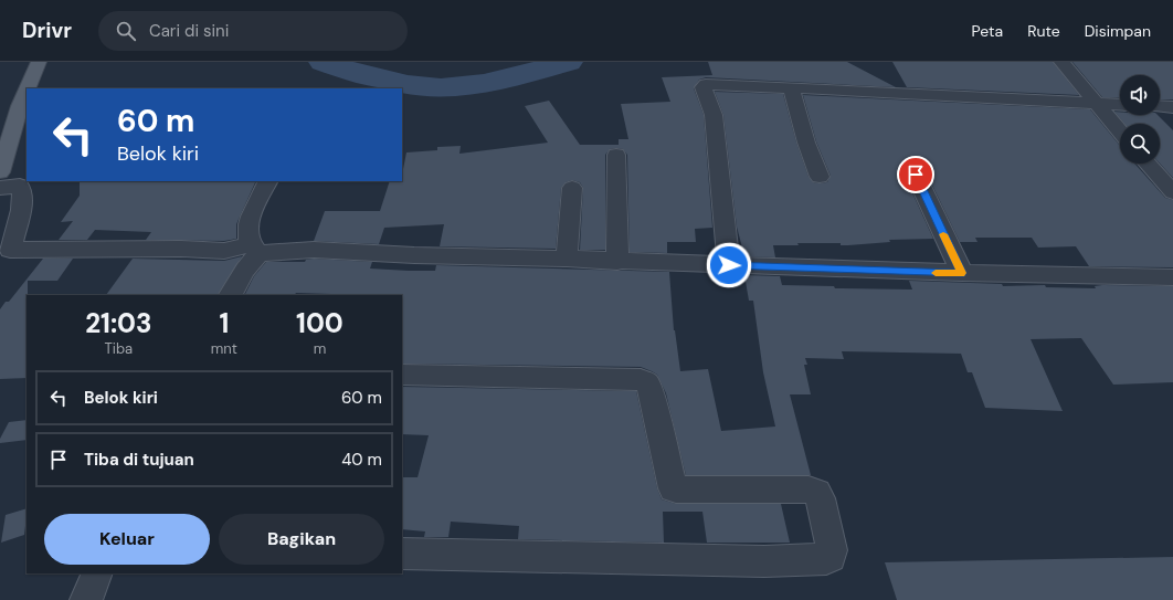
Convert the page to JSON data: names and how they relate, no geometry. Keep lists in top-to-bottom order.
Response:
{
  "page": {
    "header": "Drivr",
    "search": "Cari di sini",
    "nav": ["Peta", "Rute", "Disimpan"],
    "turn": ["60 m", "Belok kiri"],
    "eta": [
      "21:03",
      "Tiba",
      "1",
      "mnt",
      "100",
      "m"
    ],
    "list": [
      {
        "name": "Belok kiri",
        "value": "60 m"
      },
      {
        "name": "Tiba di tujuan",
        "value": "40 m"
      }
    ],
    "buttons": ["Keluar", "Bagikan"]
  }
}
